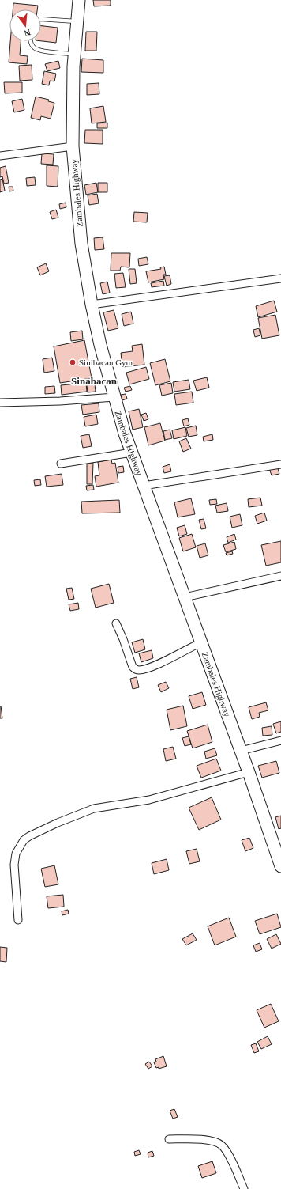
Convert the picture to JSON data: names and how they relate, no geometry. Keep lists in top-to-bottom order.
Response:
{
  "streets": {
    "main road": ["Zambales Highway"]
  },
  "districts": ["Sinabacan"],
  "places": ["Sinibacan Gym"],
  "north": "bottom"
}
